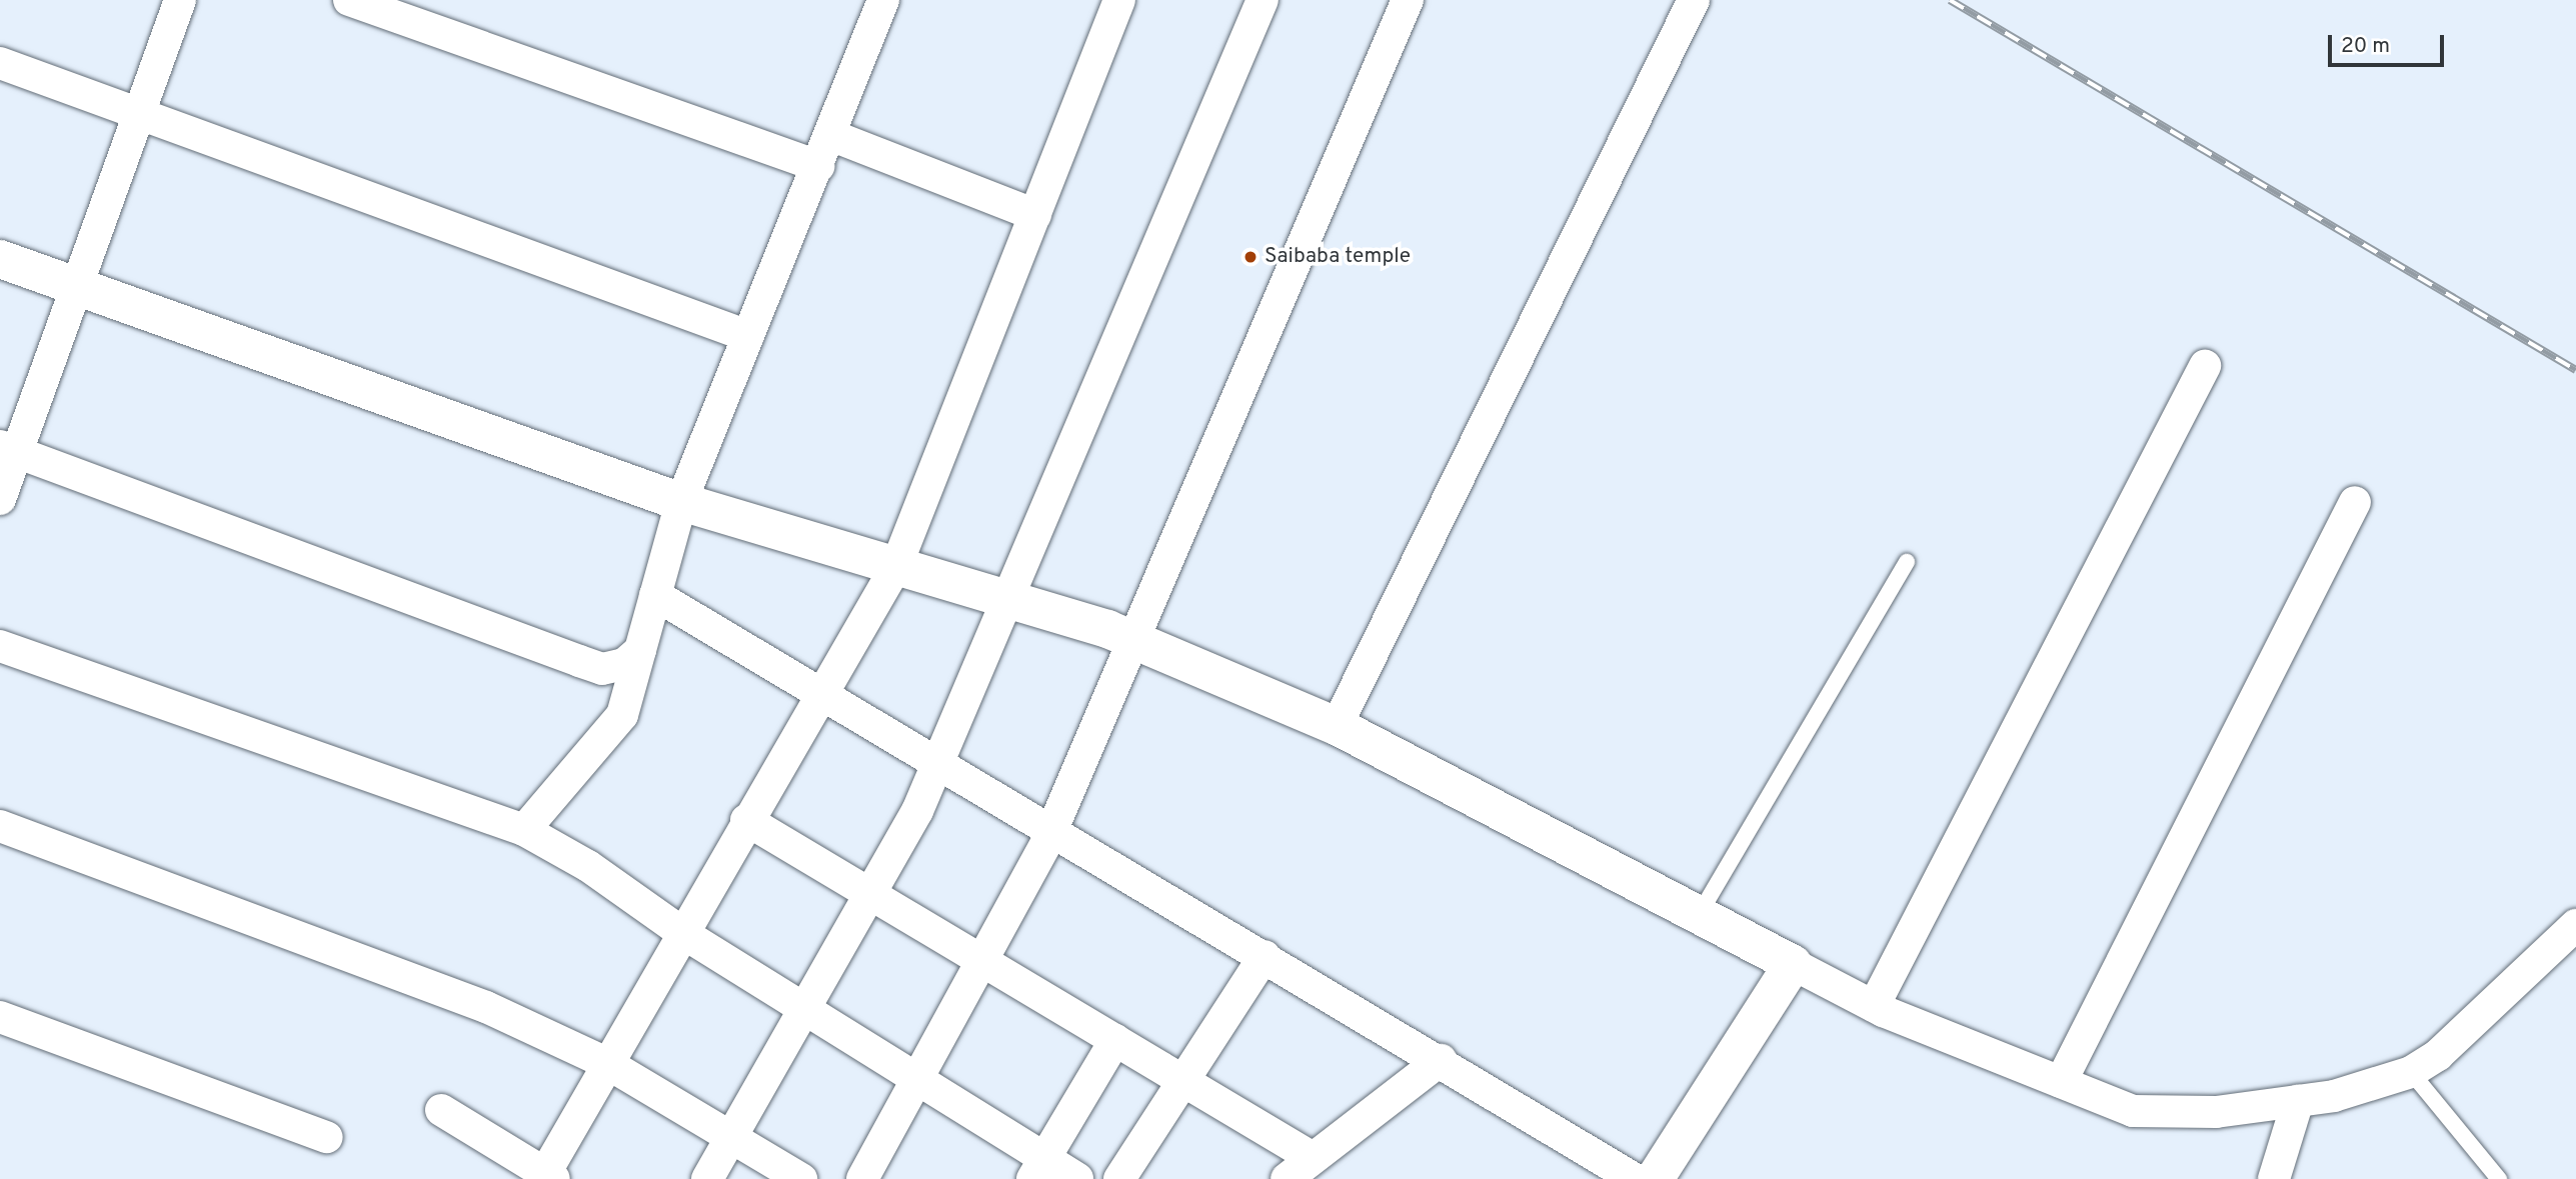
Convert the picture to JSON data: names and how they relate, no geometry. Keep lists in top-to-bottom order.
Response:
{
  "places": ["Saibaba temple"],
  "scale_bar": "20 m"
}
